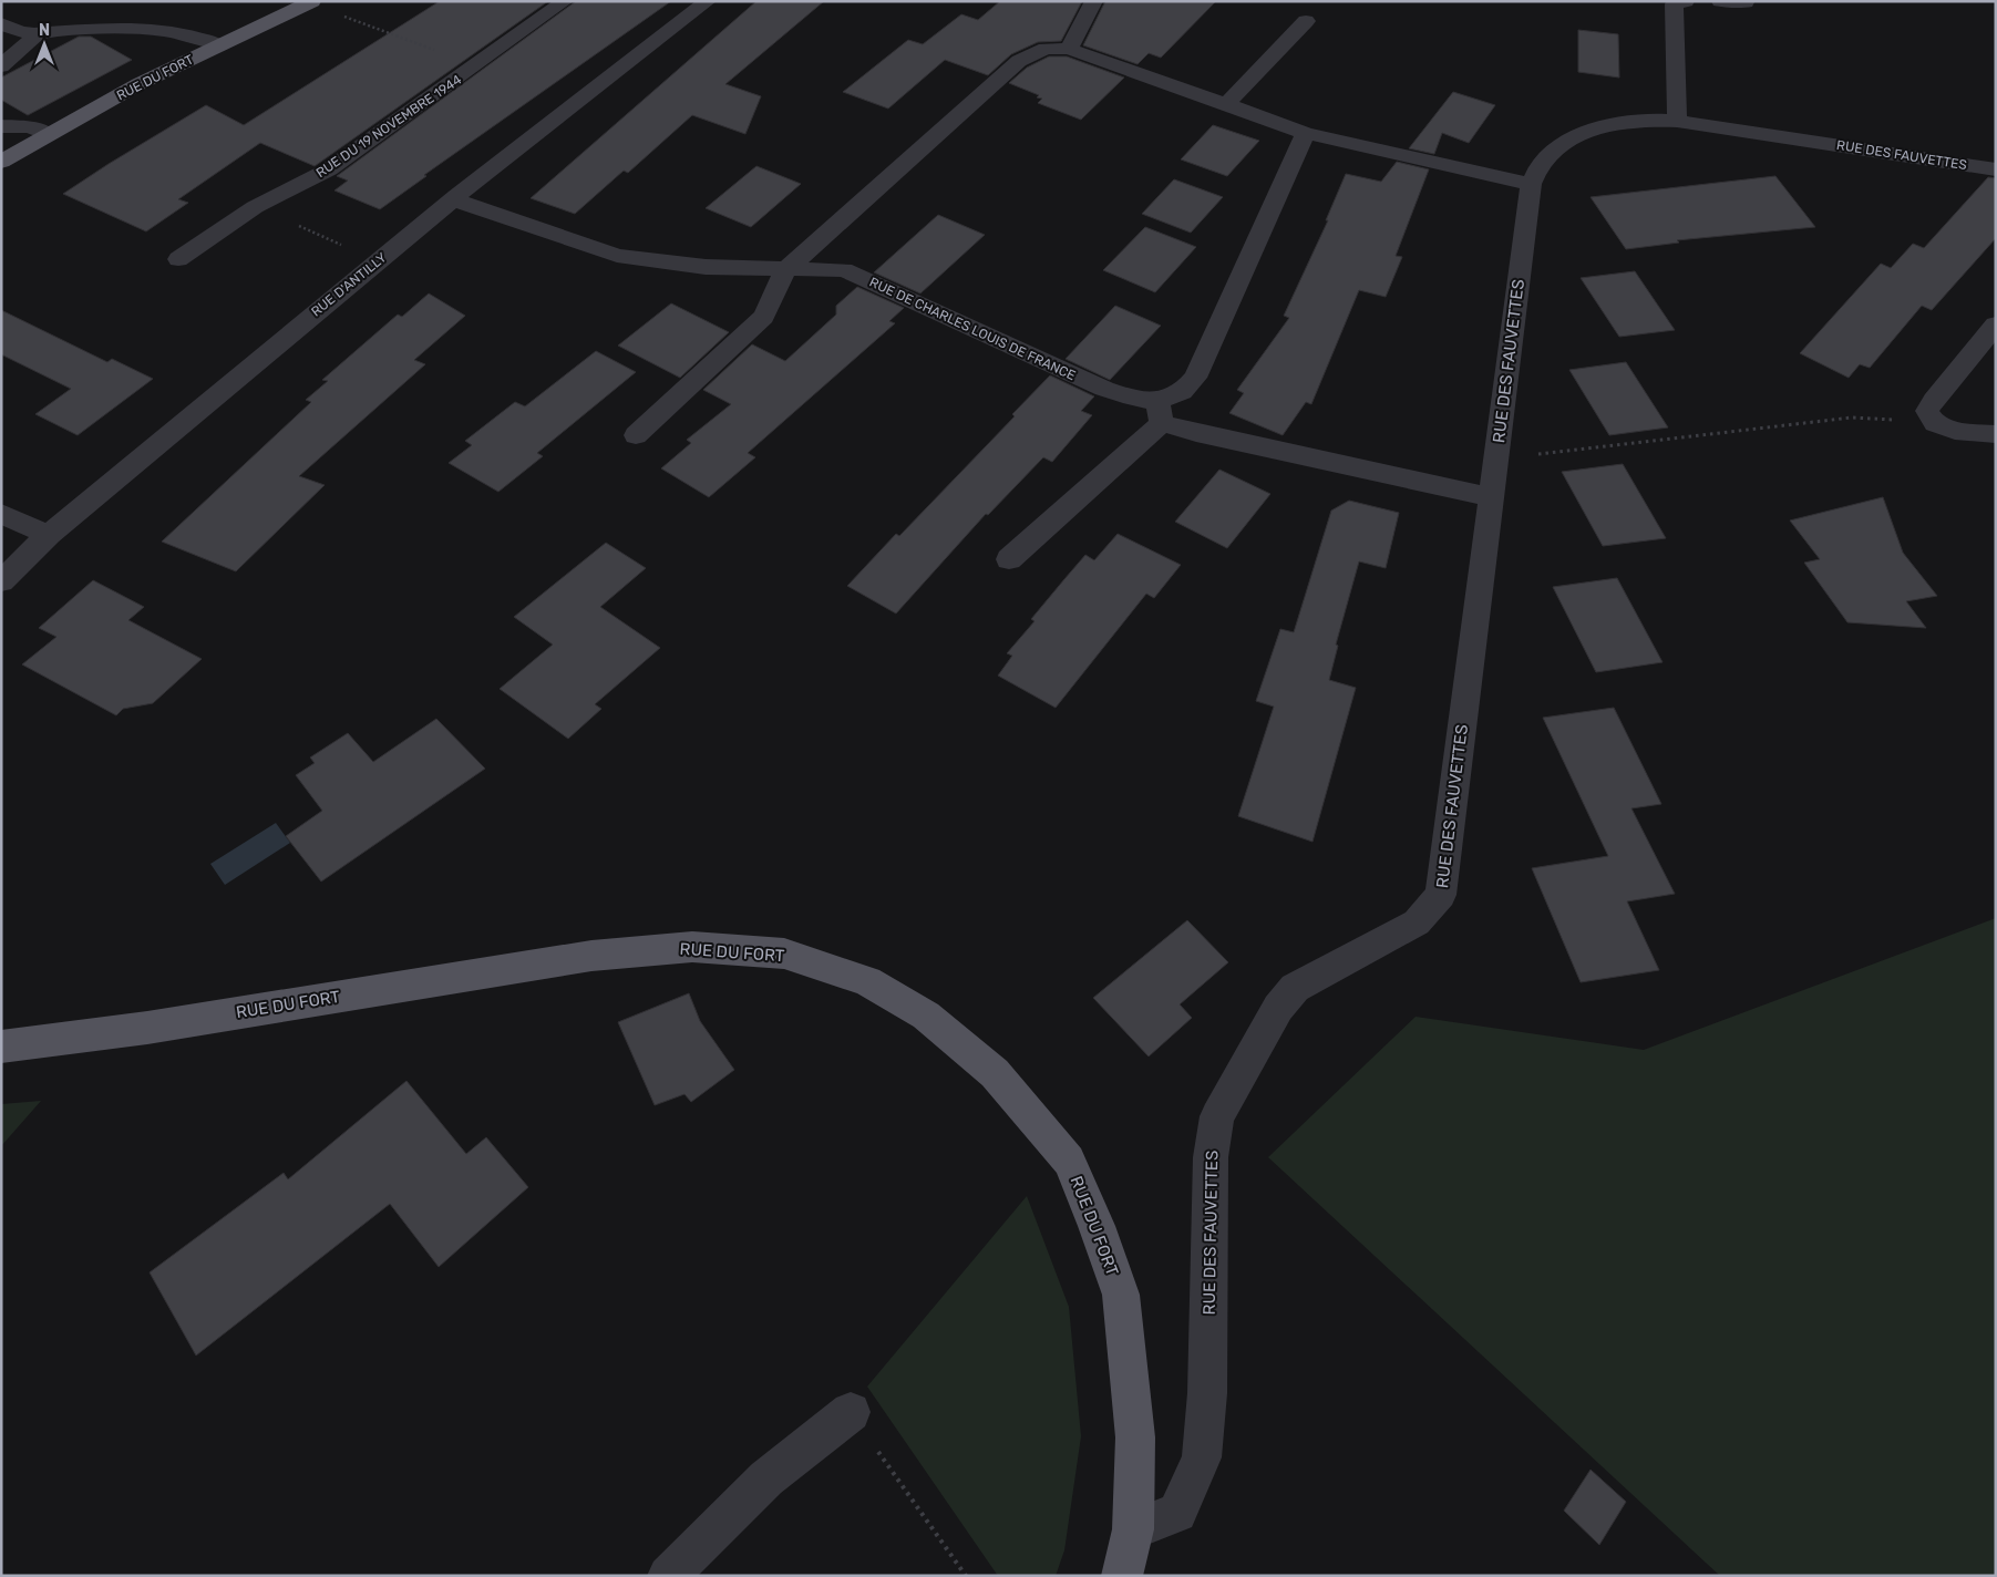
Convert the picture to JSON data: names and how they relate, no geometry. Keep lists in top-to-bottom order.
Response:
{
  "streets": {
    "main road": ["RUE DU FORT"],
    "street": [
      "RUE DU 19 NOVEMBRE 1944",
      "RUE DES FAUVETTES",
      "RUE D'ANTILLY",
      "RUE DE CHARLES LOUIS DE FRANCE"
    ]
  },
  "crossings": [
    ["RUE DU FORT", "RUE DES FAUVETTES"],
    ["RUE DES FAUVETTES", "RUE DE CHARLES LOUIS DE FRANCE"],
    ["RUE D'ANTILLY", "RUE DE CHARLES LOUIS DE FRANCE"]
  ],
  "north": "top"
}
